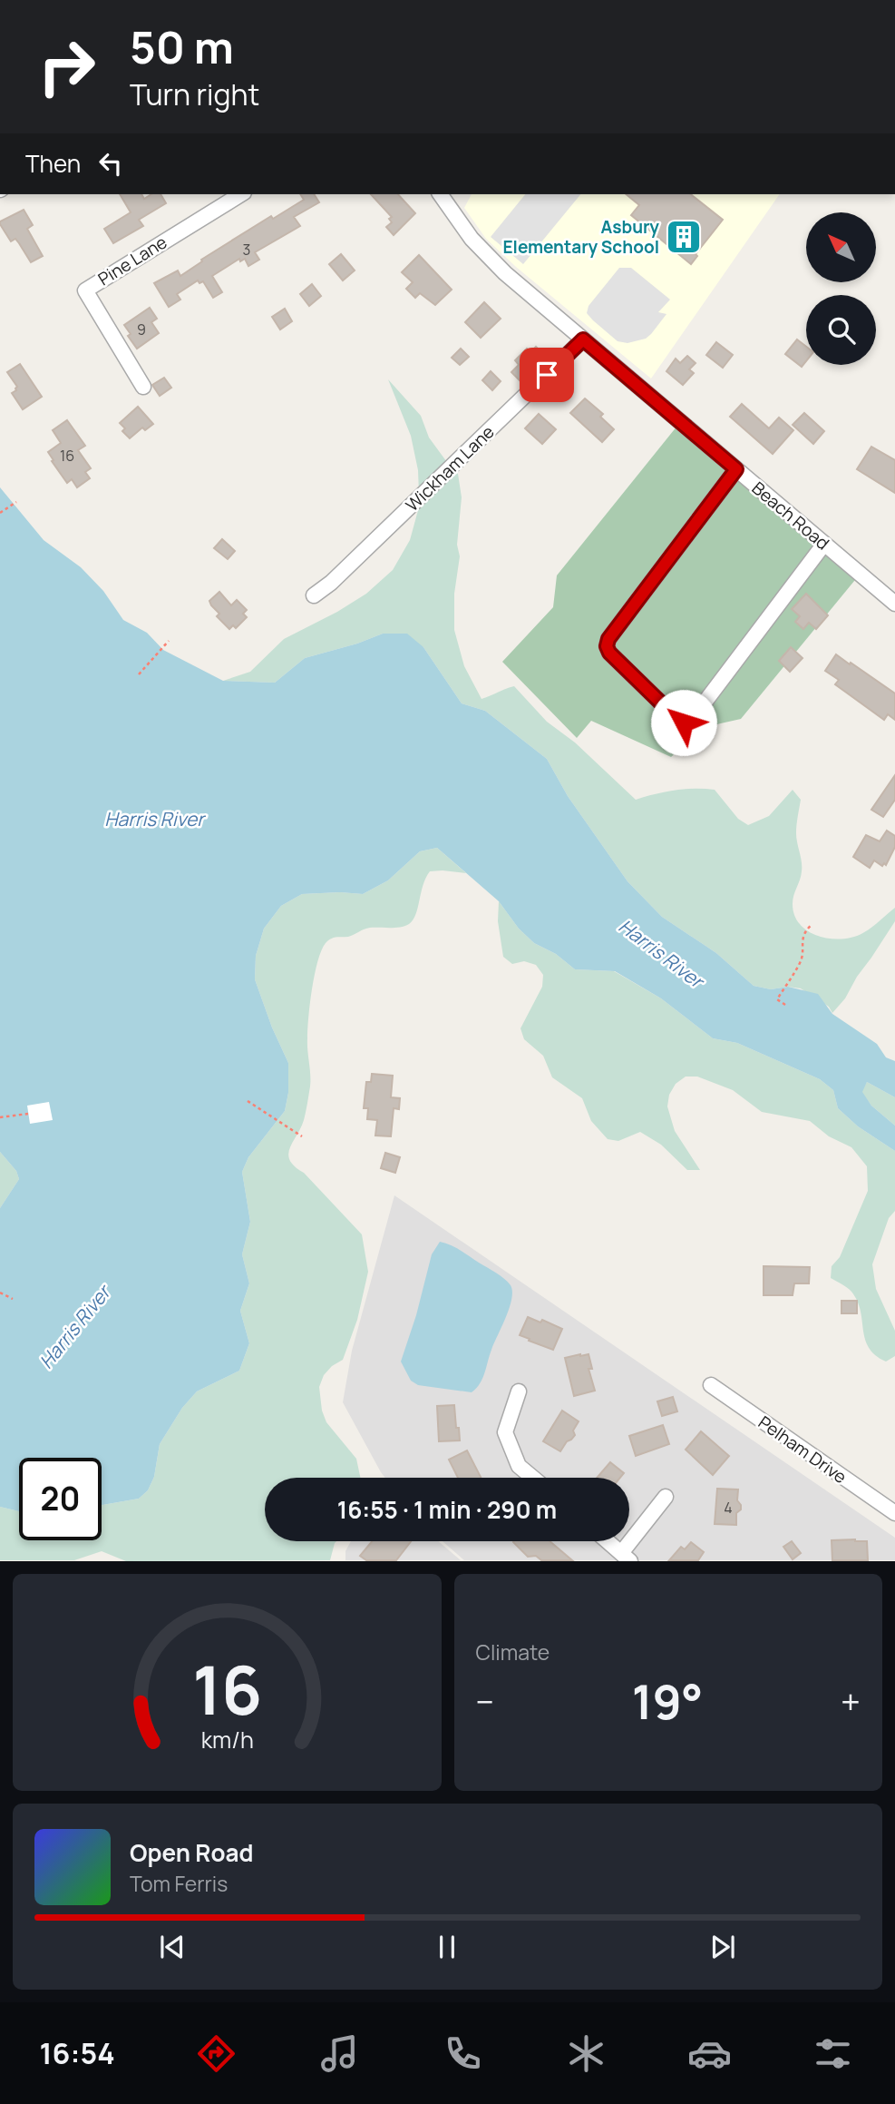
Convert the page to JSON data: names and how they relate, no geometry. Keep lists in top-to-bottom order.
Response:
{
  "streets": {
    "street": [
      "Pine Lane",
      "Wickham Lane",
      "Beach Road",
      "Pelham Drive"
    ]
  },
  "crossings": [
    ["Wickham Lane", "Beach Road"]
  ],
  "water": ["Harris River"],
  "places": {
    "building": ["Asbury Elementary School"]
  },
  "house_numbers": [
    "3",
    "9",
    "16",
    "4"
  ],
  "north": "top left",
  "page": {
    "turn": ["50 m", "Turn right"],
    "then": "Then",
    "limit": "20",
    "trip": "16:55 · 1 min · 290 m",
    "tile": "Climate",
    "heat": ["−", "19°", "+"],
    "song": ["Open Road", "Tom Ferris"],
    "tabs": "16:54",
    "gauge": ["16", "km/h"]
  }
}
